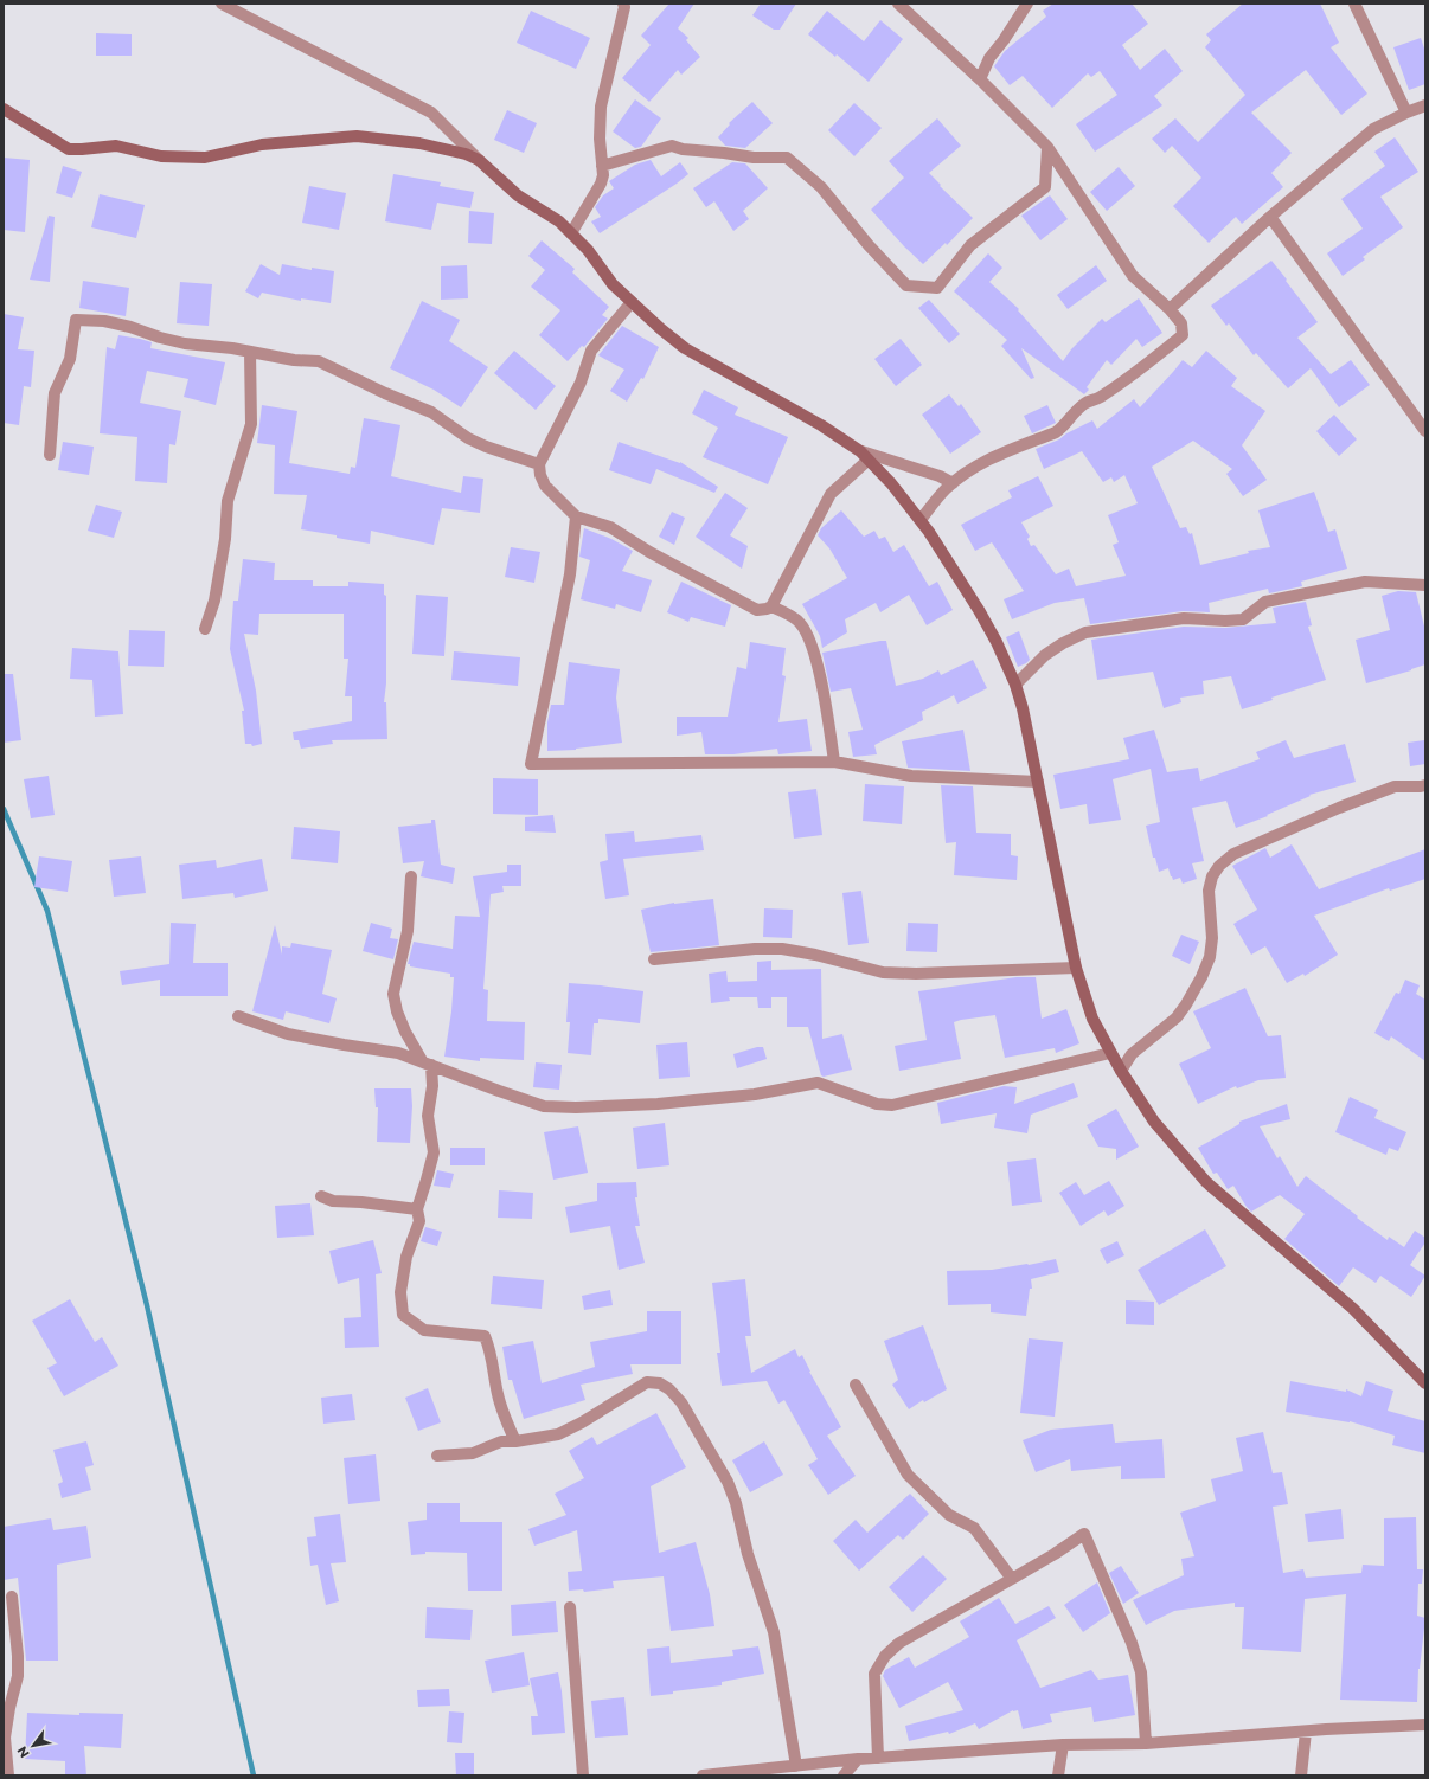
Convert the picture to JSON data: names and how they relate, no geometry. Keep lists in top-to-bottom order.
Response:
{
  "north": "bottom left"
}
